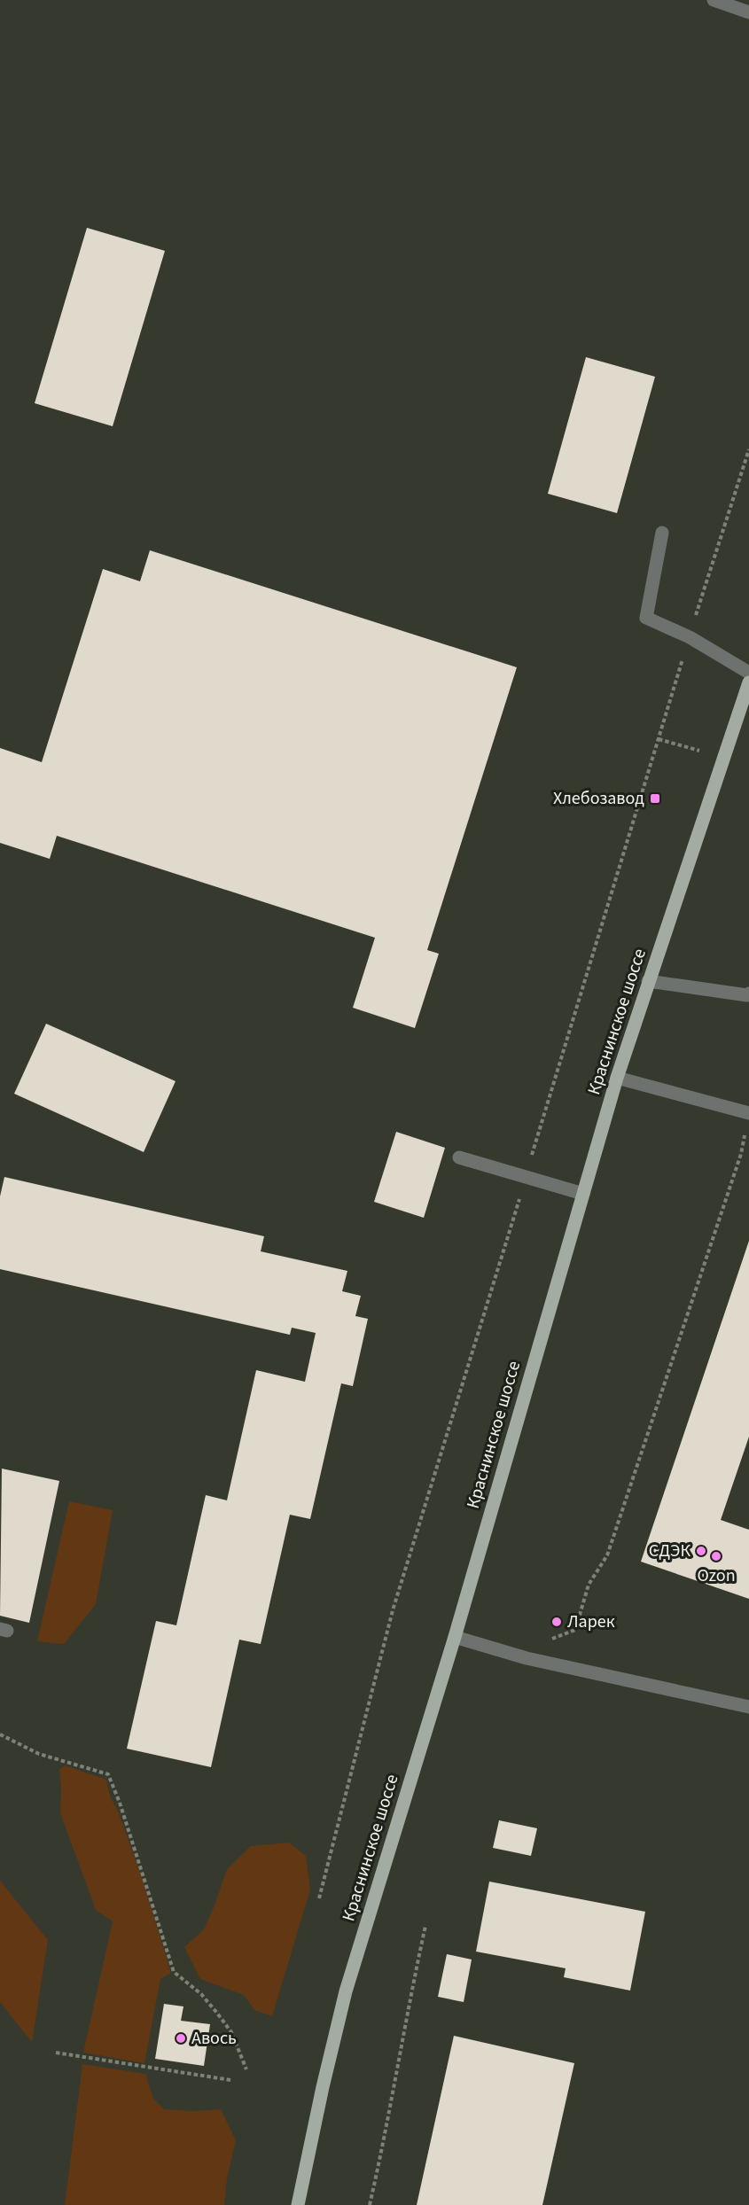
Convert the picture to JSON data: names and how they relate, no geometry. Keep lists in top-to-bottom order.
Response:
{
  "streets": {
    "main road": ["Краснинское шоссе"]
  },
  "places": {
    "transit": ["Хлебозавод"],
    "other": [
      "СДЭК",
      "Ozon",
      "Ларек",
      "Авось"
    ]
  }
}
